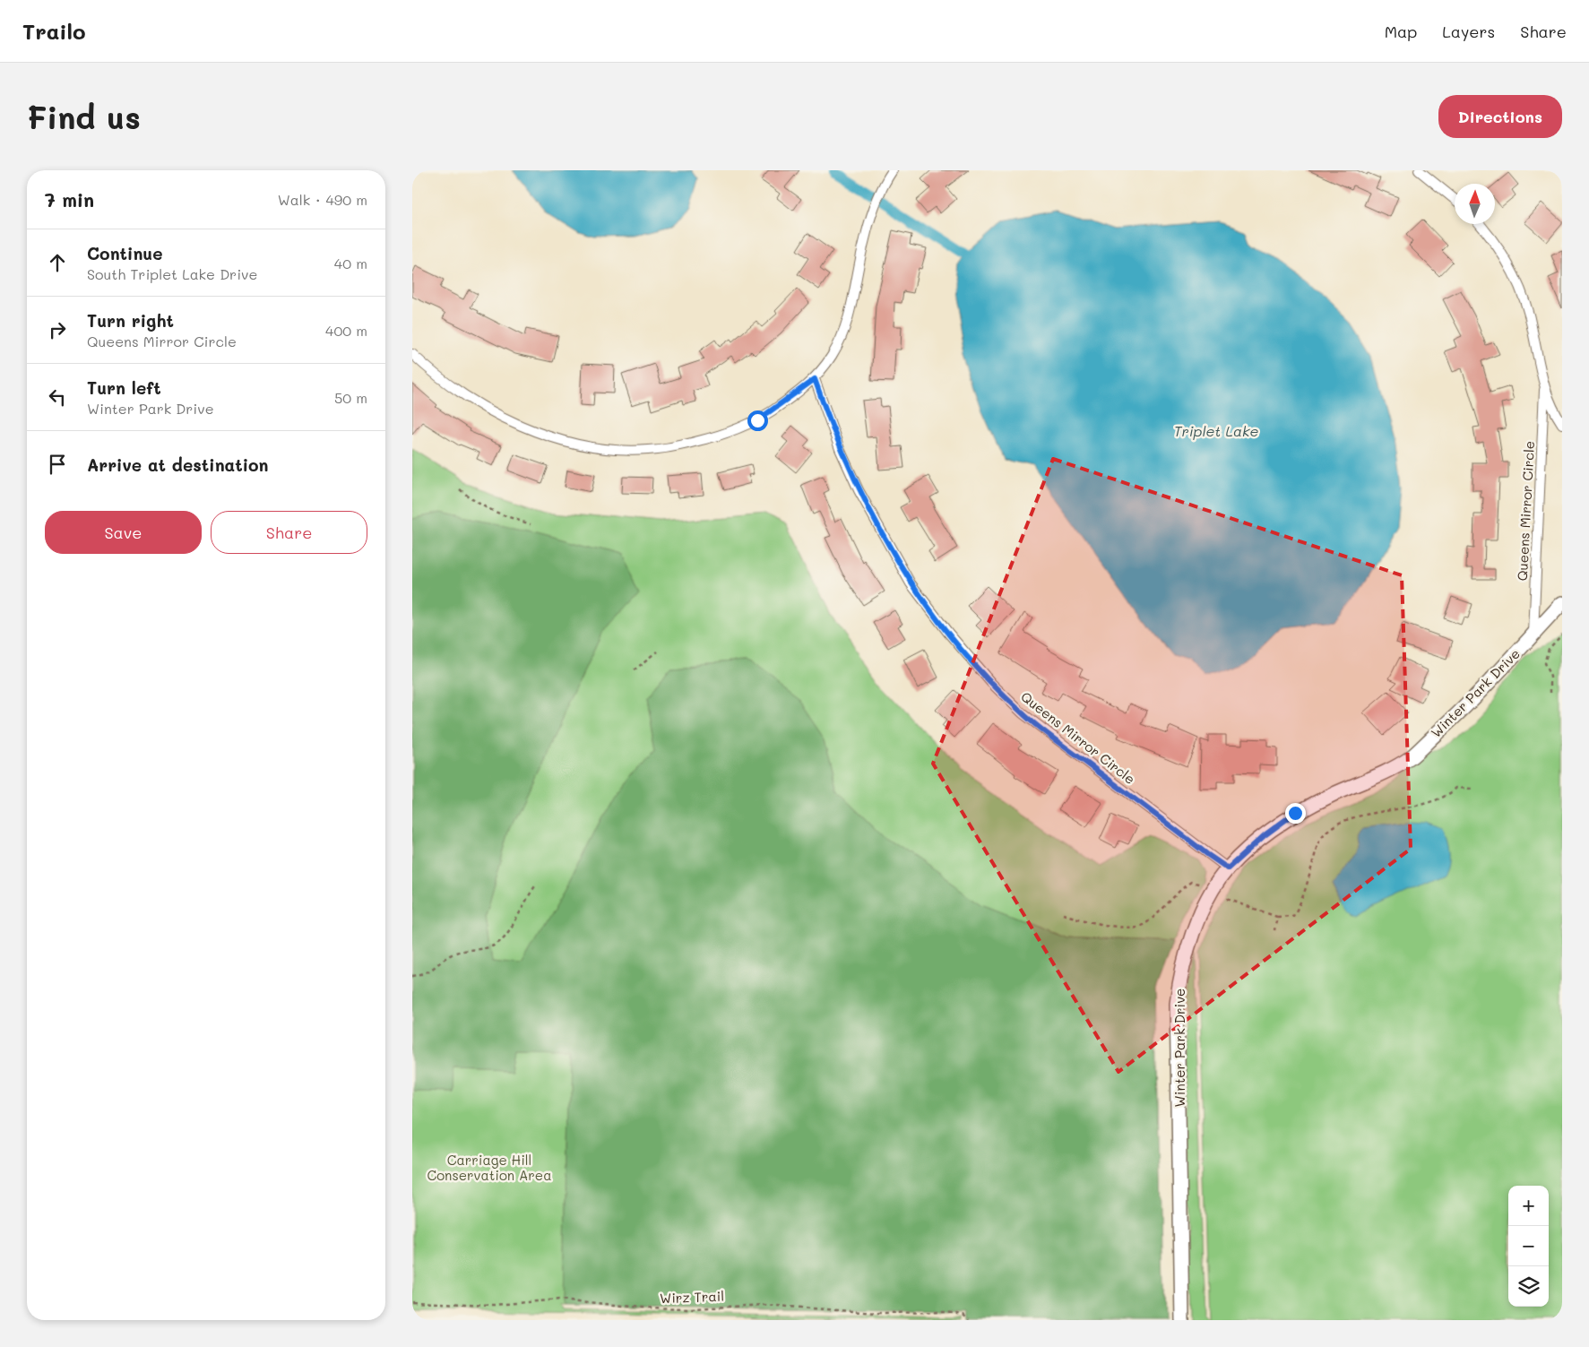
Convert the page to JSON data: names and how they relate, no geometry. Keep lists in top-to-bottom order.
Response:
{
  "streets": {
    "street": ["Queens Mirror Circle", "Winter Park Drive"],
    "path": ["Wirz Trail"]
  },
  "crossings": [
    ["Queens Mirror Circle", "Winter Park Drive"]
  ],
  "water": ["Triplet Lake"],
  "parks": ["Carriage Hill Conservation Area"],
  "north": "top",
  "page": {
    "header": "Trailo",
    "nav": ["Map", "Layers", "Share"],
    "buttons": [
      "Directions",
      ["Save", "Share"]
    ],
    "title": "Find us",
    "heading": ["7 min", "Walk · 490 m"],
    "list": [
      ["Continue", "South Triplet Lake Drive", "40 m"],
      ["Turn right", "Queens Mirror Circle", "400 m"],
      ["Turn left", "Winter Park Drive", "50 m"],
      "Arrive at destination"
    ],
    "map_buttons": ["+", "−"]
  }
}
